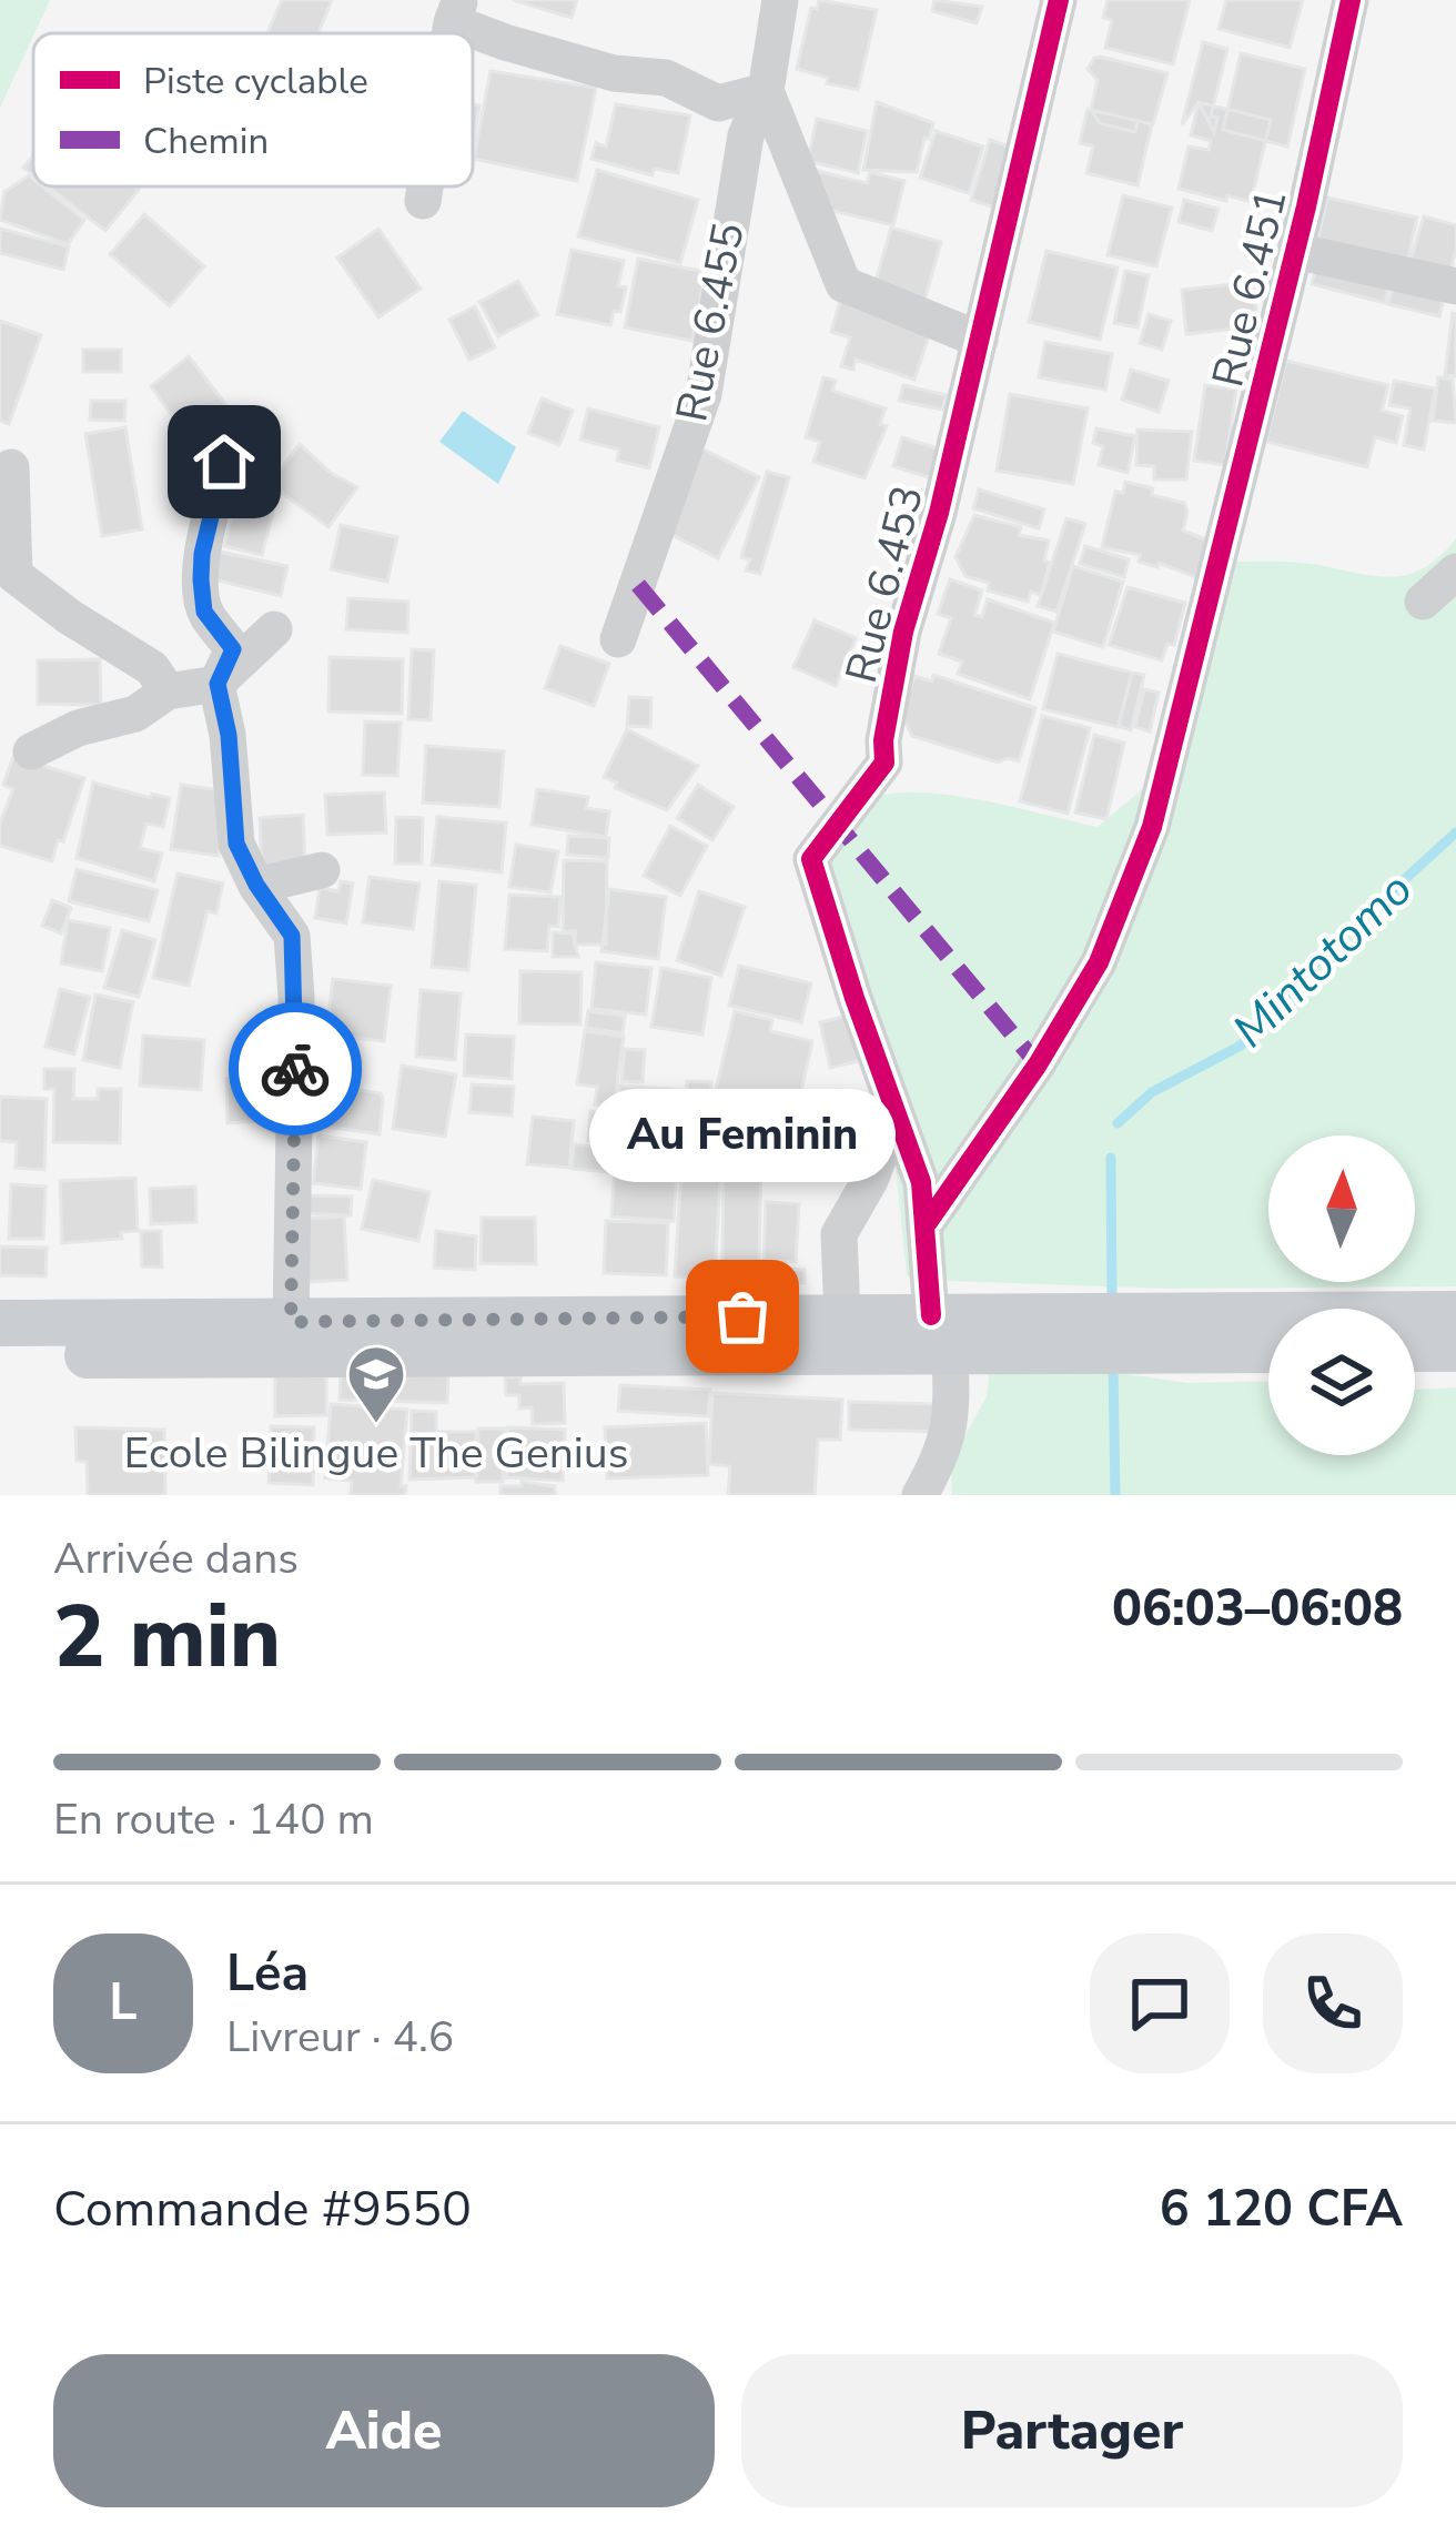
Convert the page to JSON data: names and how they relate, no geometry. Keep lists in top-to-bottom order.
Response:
{
  "streets": {
    "street": ["Rue 6.451", "Rue 6.455", "Rue 6.453"]
  },
  "crossings": [
    ["Rue 6.451", "Rue 6.453"]
  ],
  "water": ["Mintotomo"],
  "places": {
    "other": ["Au Feminin"],
    "school or university": ["Ecole Bilingue The Genius"]
  },
  "legend": ["Piste cyclable", "Chemin"],
  "north": "top",
  "page": {
    "bubble": "Au Feminin",
    "heading": ["2 min", "Arrivée dans", "06:03–06:08"],
    "panel": [
      "Léa",
      "Livreur · 4.6",
      "Commande #9550",
      "6 120 CFA"
    ],
    "bar": "En route · 140 m",
    "round": "L",
    "buttons": ["Aide", "Partager"]
  }
}
